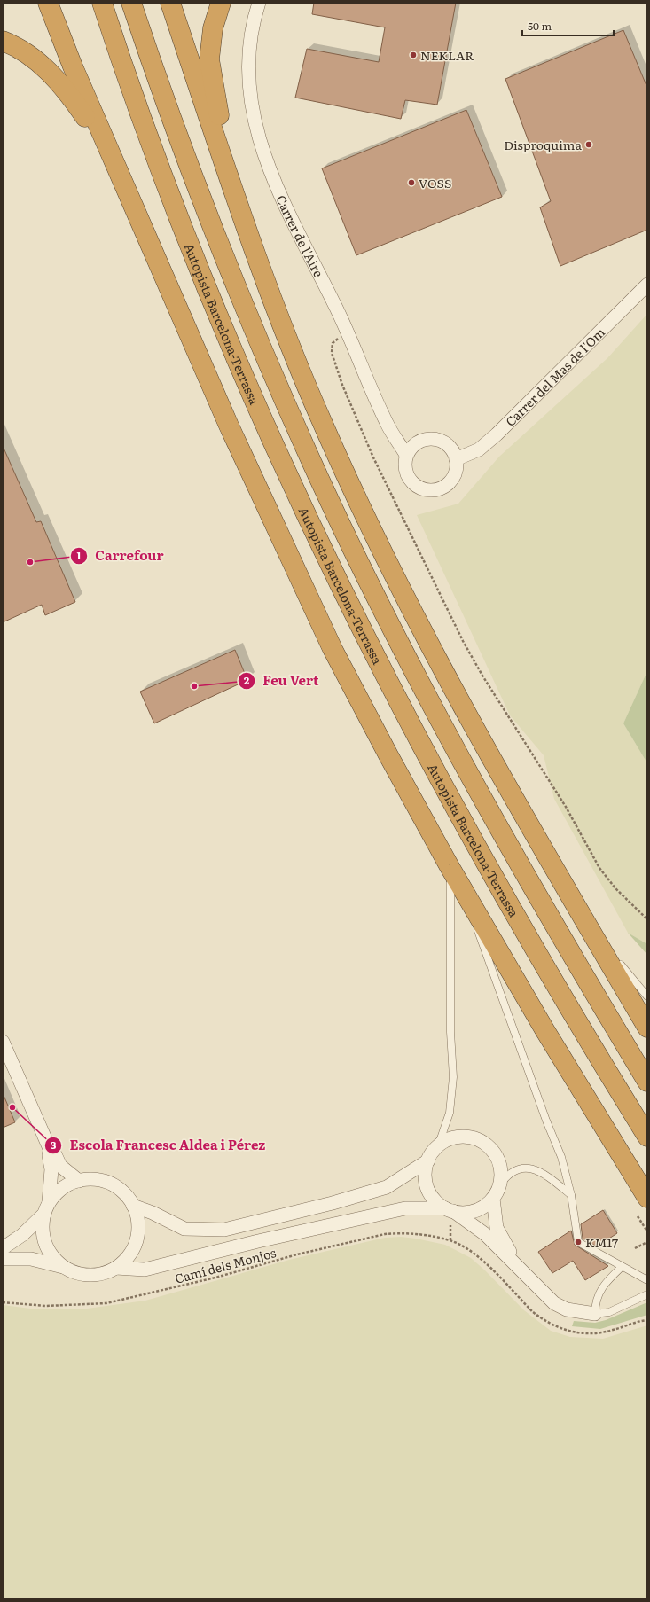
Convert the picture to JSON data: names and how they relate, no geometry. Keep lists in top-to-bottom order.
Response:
{
  "streets": {
    "highway": ["Autopista Barcelona-Terrassa"],
    "street": ["Carrer de l'Aire", "Carrer del Mas de l'Om"],
    "path": ["Camí dels Monjos"]
  },
  "crossings": [
    ["Carrer de l'Aire", "Carrer del Mas de l'Om"]
  ],
  "places": [
    "NEKLAR",
    "Disproquima",
    "VOSS",
    "Carrefour",
    "Feu Vert",
    "Escola Francesc Aldea i Pérez",
    "KM17"
  ],
  "scale_bar": "50 m"
}
